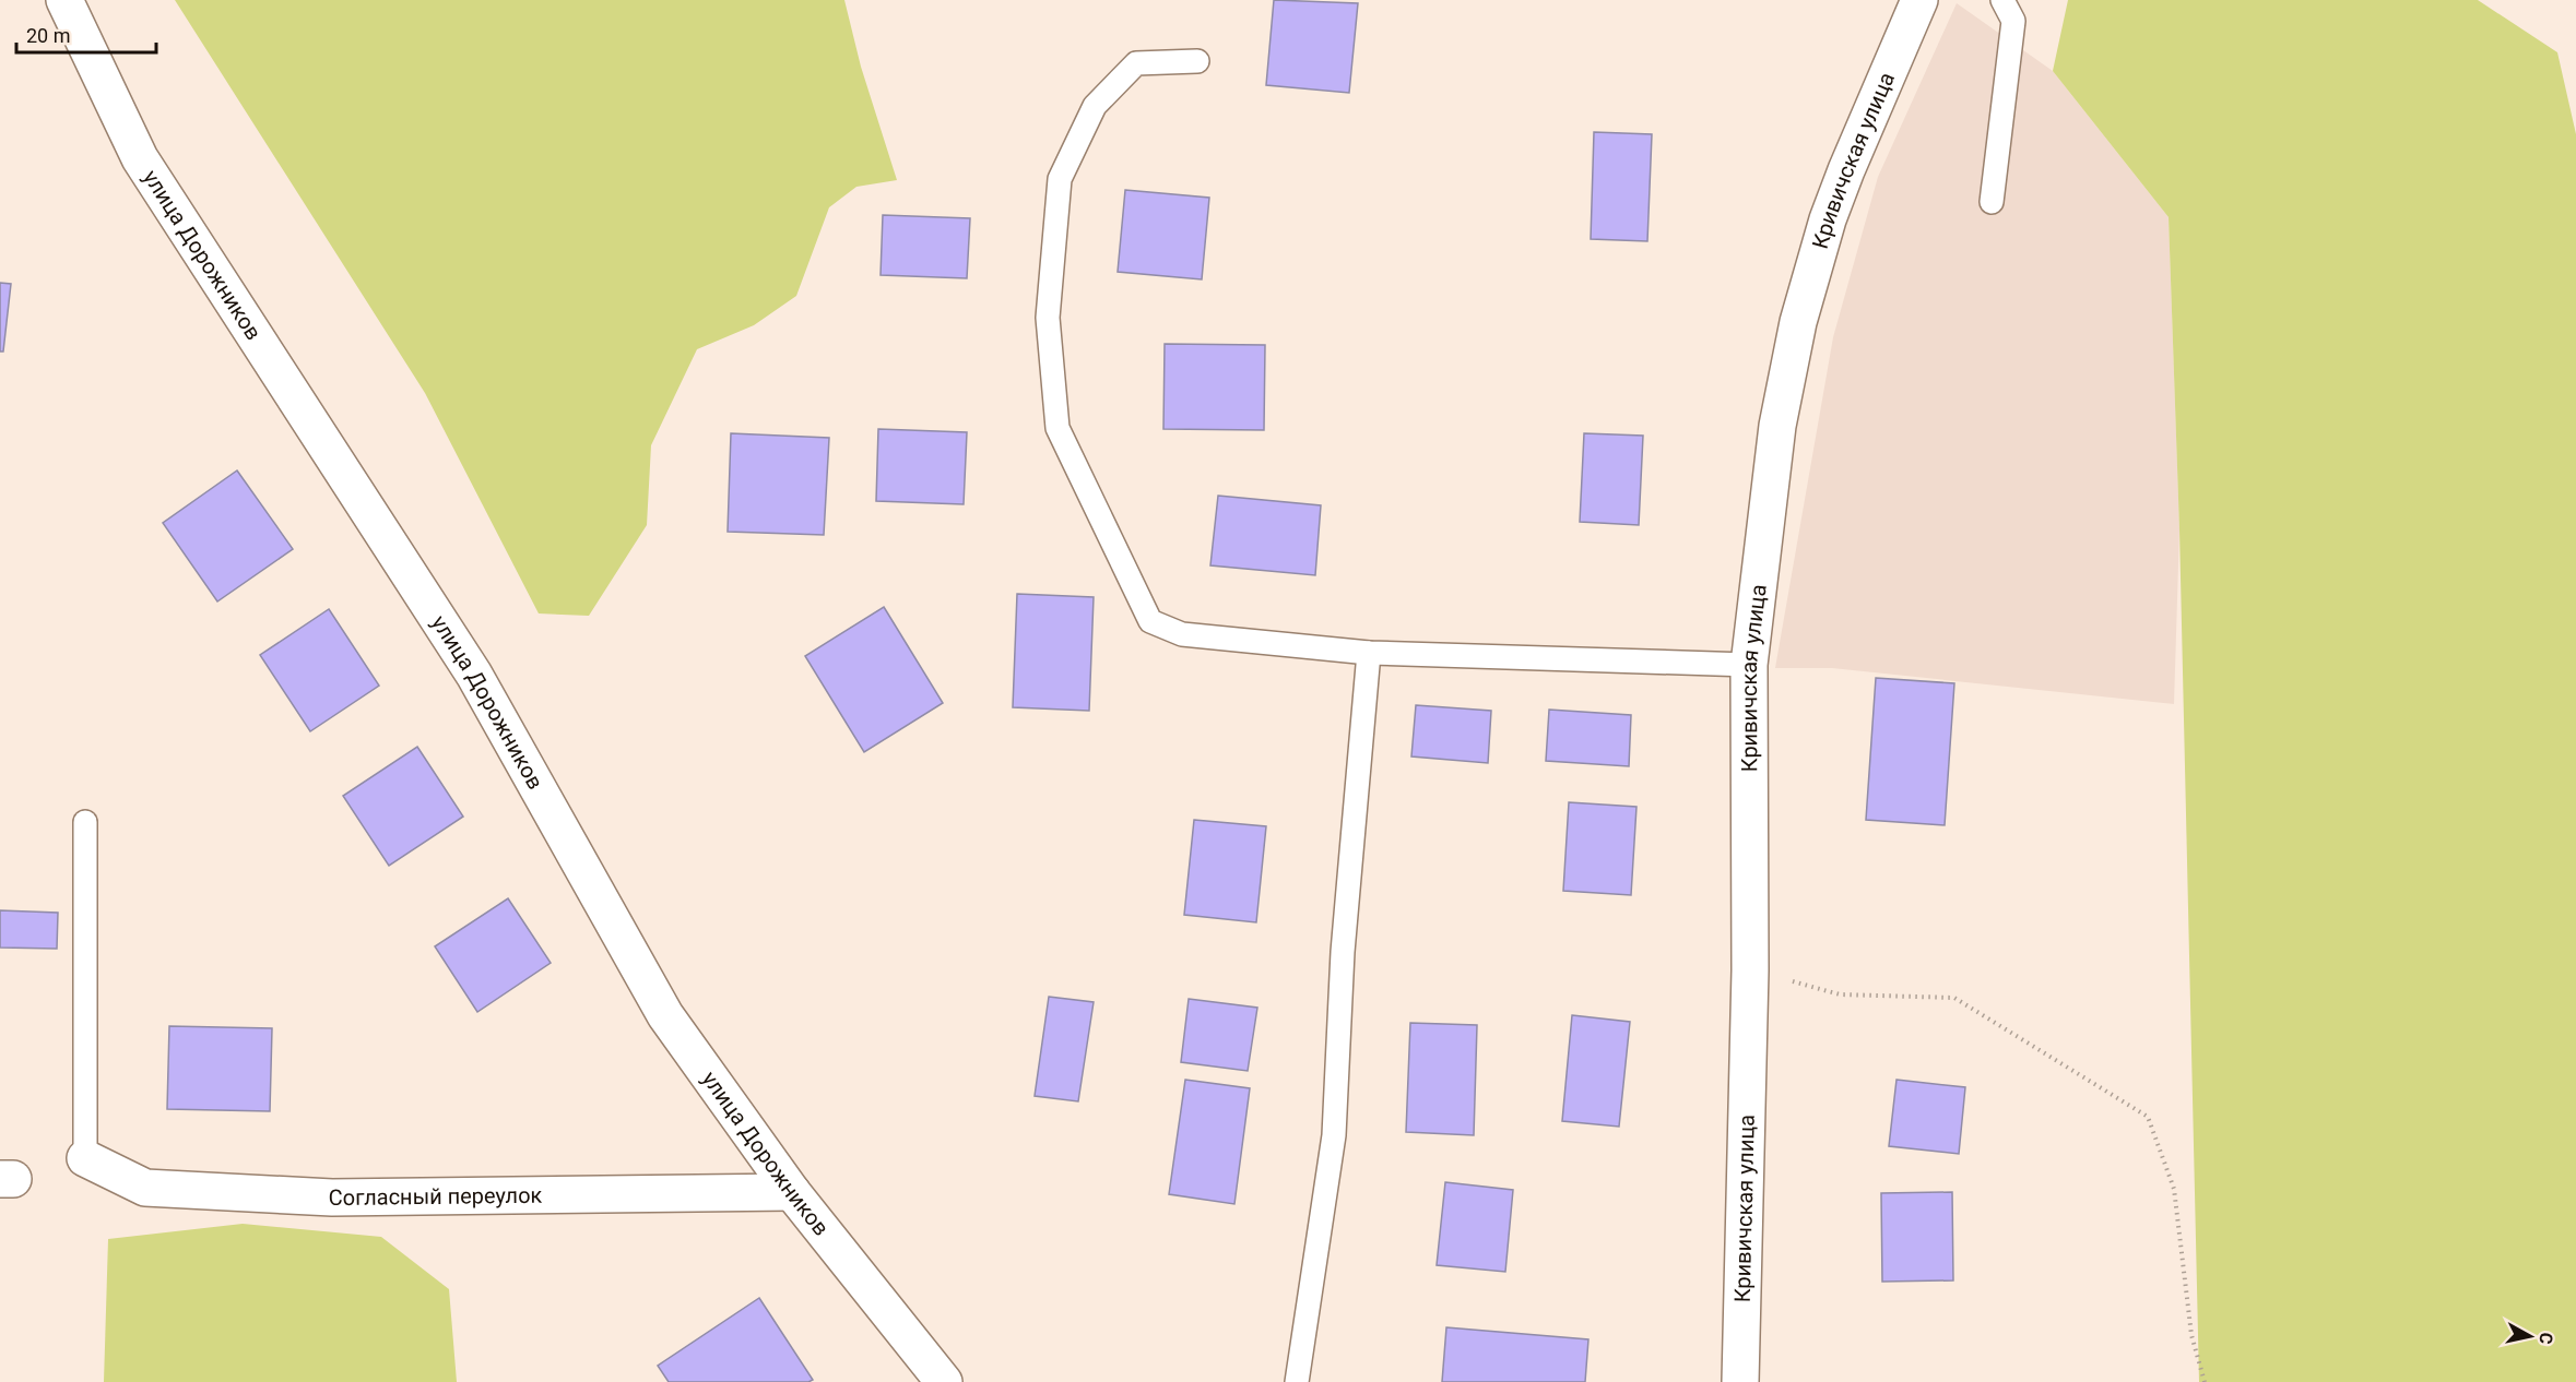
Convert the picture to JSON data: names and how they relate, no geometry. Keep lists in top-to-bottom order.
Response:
{
  "streets": {
    "street": ["Кривичская улица", "улица Дорожников", "Согласный переулок"]
  },
  "crossings": [
    ["улица Дорожников", "Согласный переулок"]
  ],
  "scale_bar": "20 m",
  "north": "right"
}
